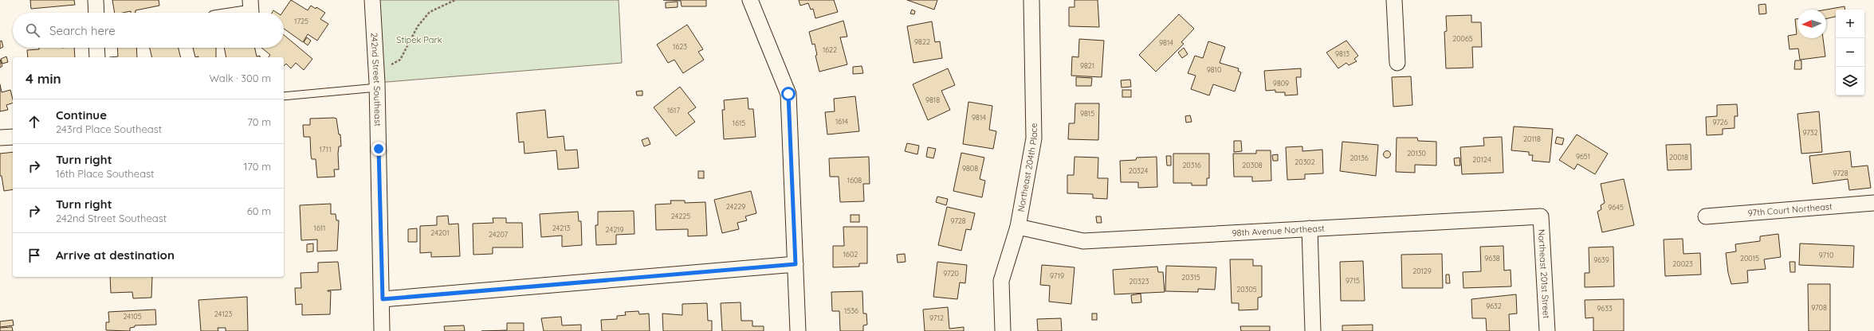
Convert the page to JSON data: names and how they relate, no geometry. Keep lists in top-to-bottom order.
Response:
{
  "streets": {
    "street": [
      "242nd Street Southeast",
      "Northeast 204th Place",
      "97th Court Northeast",
      "98th Avenue Northeast",
      "Northeast 201st Street"
    ]
  },
  "crossings": [
    ["Northeast 204th Place", "98th Avenue Northeast"],
    ["98th Avenue Northeast", "Northeast 201st Street"]
  ],
  "parks": ["Stipek Park"],
  "house_numbers": [
    "1725",
    "20065",
    "9822",
    "9814",
    "1623",
    "1622",
    "9813",
    "9821",
    "9810",
    "9809",
    "9818",
    "1617",
    "9815",
    "9814",
    "1614",
    "9726",
    "1615",
    "9732",
    "20118",
    "1711",
    "20130",
    "9651",
    "20018",
    "20136",
    "20124",
    "20302",
    "20316",
    "20308",
    "9808",
    "20324",
    "9728",
    "1608",
    "24229",
    "9645",
    "24225",
    "9728",
    "1611",
    "24213",
    "24219",
    "24201",
    "24207",
    "1602",
    "9710",
    "9638",
    "20015",
    "9639",
    "20023",
    "20129",
    "9720",
    "9719",
    "20315",
    "9715",
    "20323",
    "20305",
    "9632",
    "9708",
    "9633",
    "1536",
    "24123",
    "24105",
    "9712"
  ],
  "north": "left",
  "page": {
    "map_buttons": ["+", "−"],
    "search": "Search here",
    "heading": ["4 min", "Walk · 300 m"],
    "list": [
      ["Continue", "243rd Place Southeast", "70 m"],
      ["Turn right", "16th Place Southeast", "170 m"],
      ["Turn right", "242nd Street Southeast", "60 m"],
      "Arrive at destination"
    ]
  }
}
